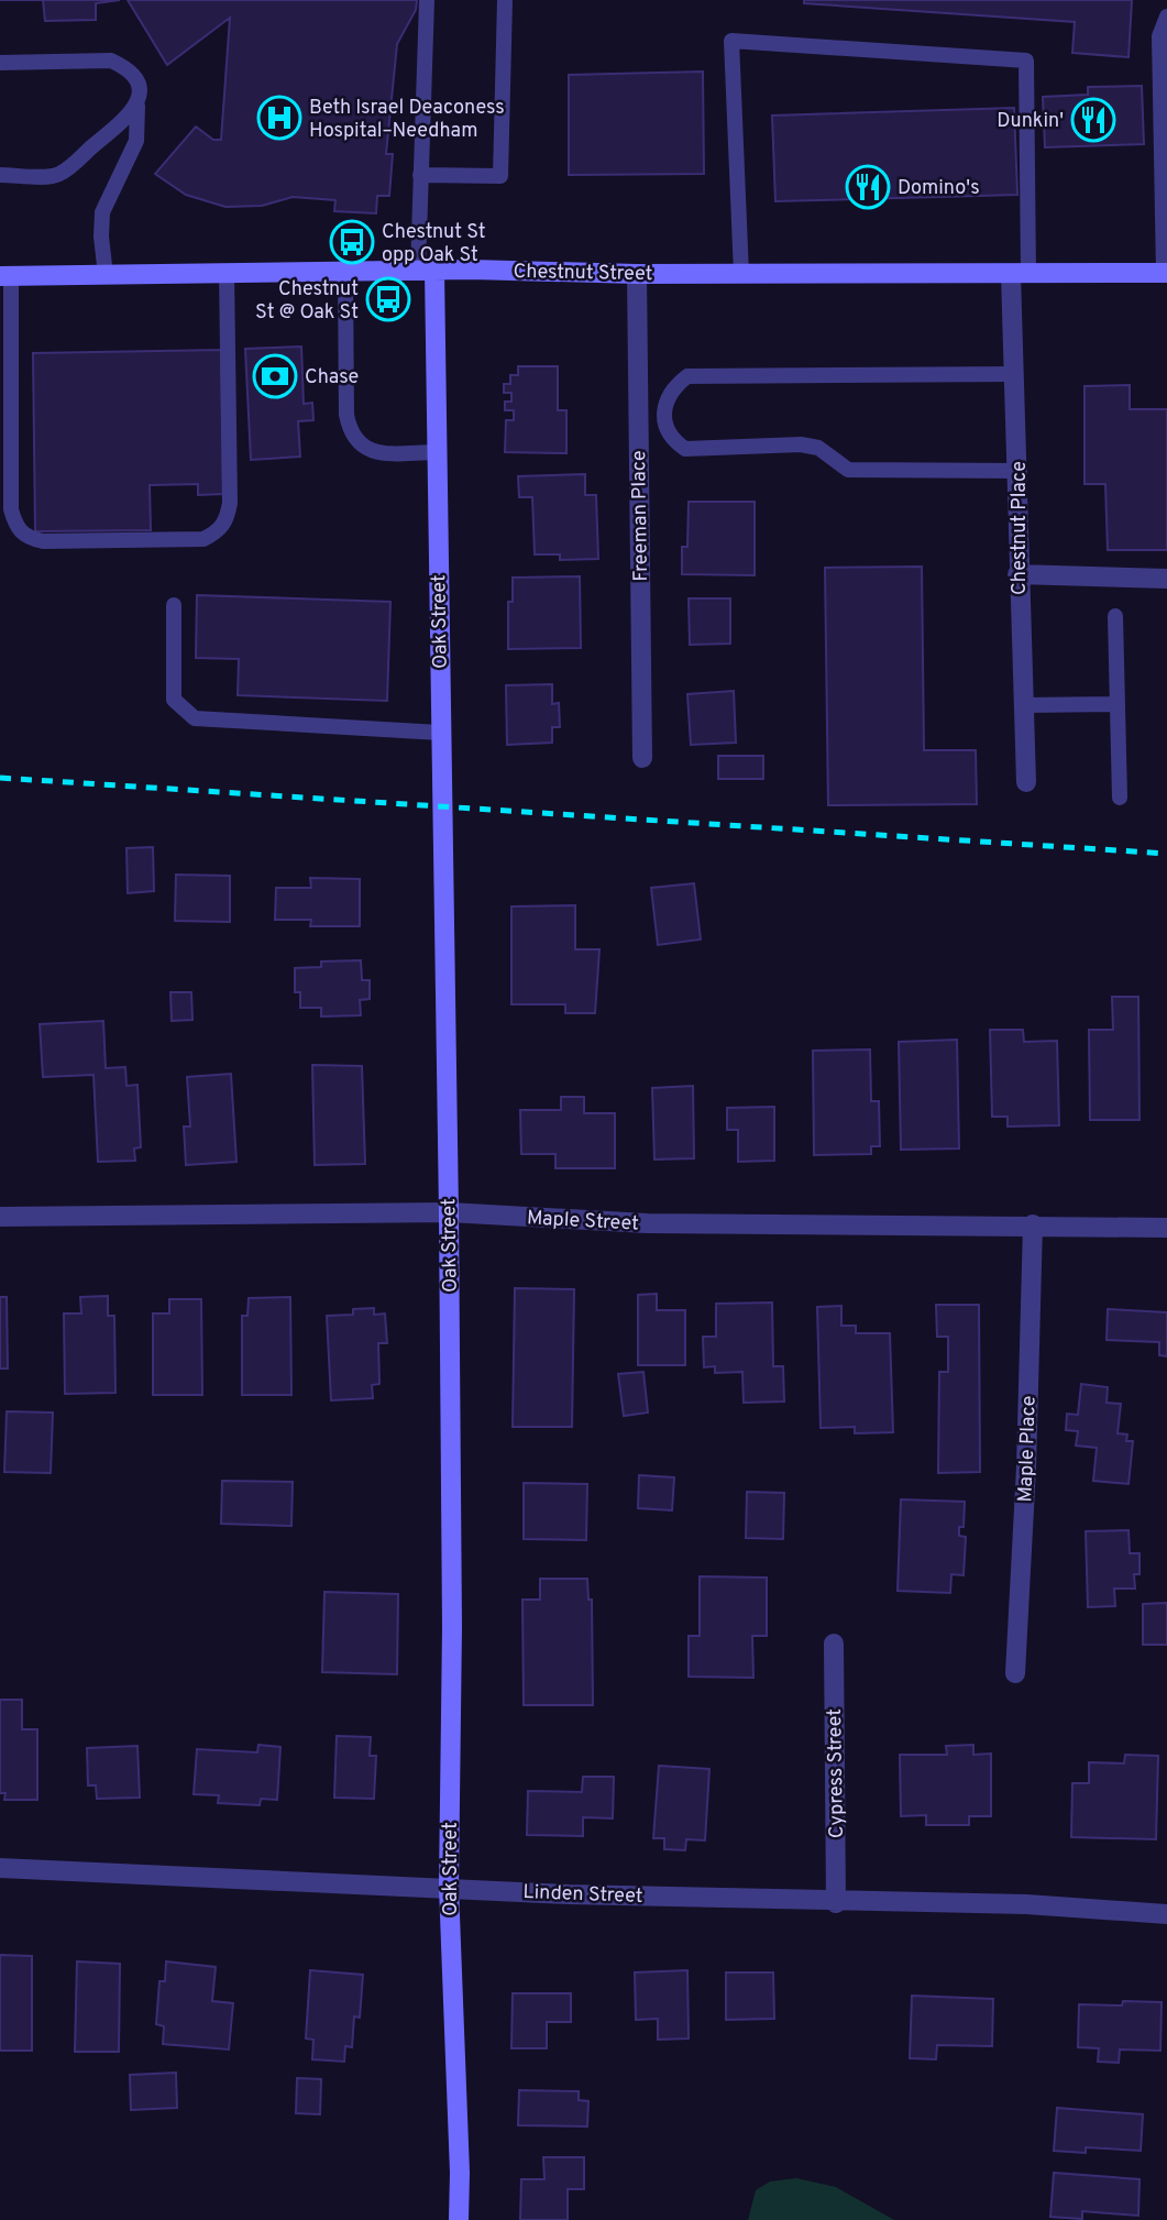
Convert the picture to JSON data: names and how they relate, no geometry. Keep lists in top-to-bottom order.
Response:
{
  "streets": {
    "street": [
      "Chestnut Street",
      "Freeman Place",
      "Chestnut Place",
      "Oak Street",
      "Maple Street",
      "Maple Place",
      "Cypress Street",
      "Linden Street"
    ]
  },
  "crossings": [
    ["Chestnut Street", "Freeman Place"],
    ["Chestnut Street", "Chestnut Place"],
    ["Chestnut Street", "Oak Street"],
    ["Oak Street", "Maple Street"],
    ["Oak Street", "Linden Street"],
    ["Maple Street", "Maple Place"],
    ["Cypress Street", "Linden Street"]
  ],
  "places": {
    "hospital": ["Beth Israel Deaconess Hospital–Needham"],
    "restaurant": ["Dunkin'", "Domino's"],
    "bus stop": ["Chestnut St opp Oak St", "Chestnut St @ Oak St"],
    "bank": ["Chase"]
  }
}
